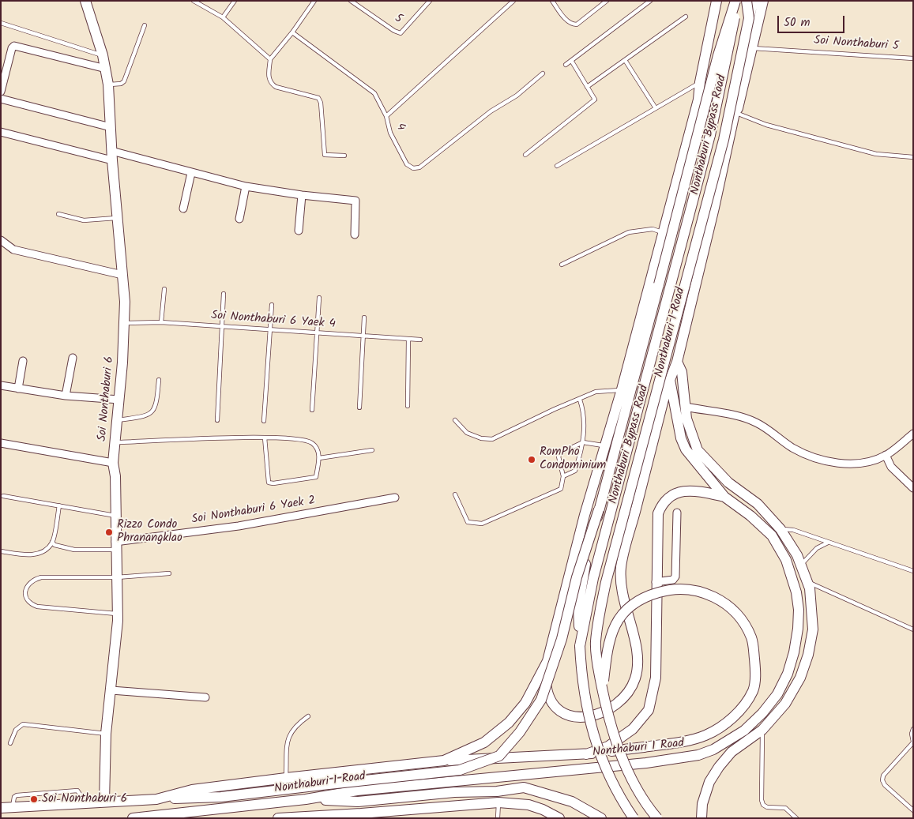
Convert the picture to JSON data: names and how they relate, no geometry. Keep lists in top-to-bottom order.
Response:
{
  "streets": {
    "main road": ["Nonthaburi Bypass Road", "Nonthaburi 1 Road", "Soi Nonthaburi 6"],
    "street": ["Soi Nonthaburi 6 Yaek 2"],
    "lane": [
      "5",
      "Soi Nonthaburi 5",
      "4",
      "Soi Nonthaburi 6 Yaek 4"
    ]
  },
  "crossings": [
    ["Soi Nonthaburi 5", "Nonthaburi 1 Road"],
    ["Soi Nonthaburi 6 Yaek 4", "Soi Nonthaburi 6"],
    ["Nonthaburi 1 Road", "Soi Nonthaburi 6"],
    ["Soi Nonthaburi 6", "Soi Nonthaburi 6 Yaek 2"]
  ],
  "places": ["RomPho Condominium", "Rizzo Condo Phranangklao", "Soi Nonthaburi 6"],
  "scale_bar": "50 m"
}
